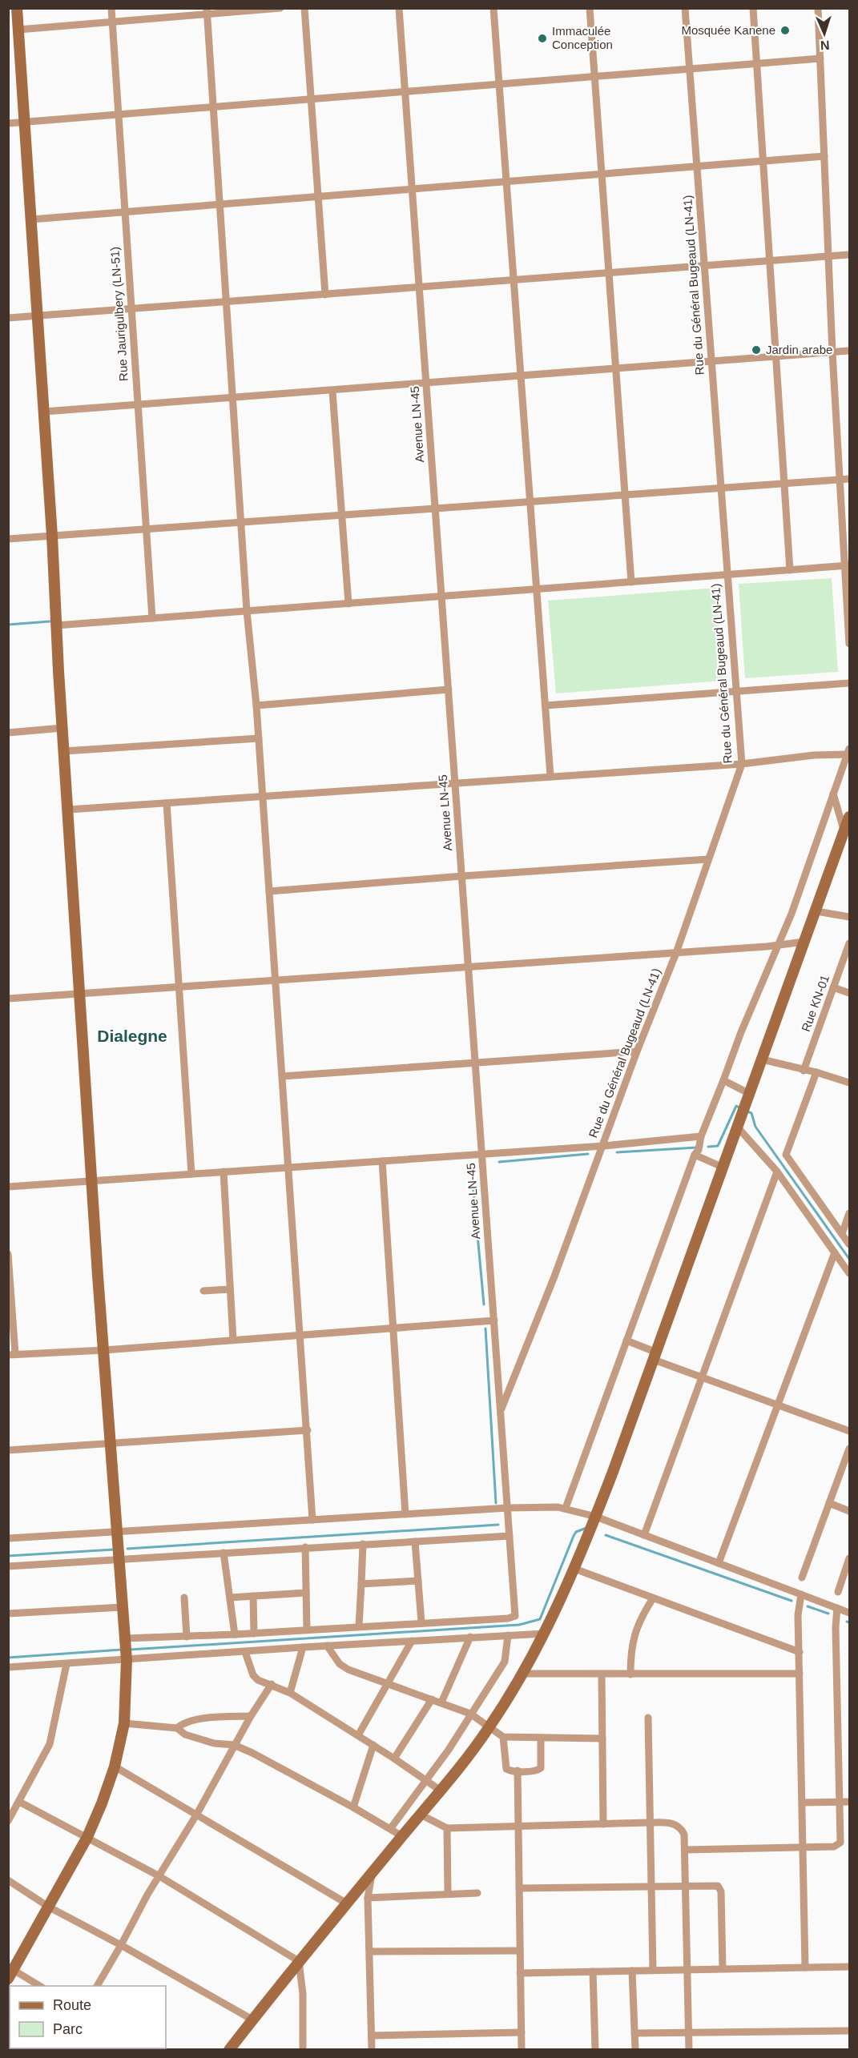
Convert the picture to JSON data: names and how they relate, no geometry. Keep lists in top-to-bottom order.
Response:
{
  "streets": {
    "street": [
      "Rue du Général Bugeaud (LN-41)",
      "Rue Jaurigulbery (LN-51)",
      "Avenue LN-45",
      "Rue KN-01"
    ]
  },
  "crossings": [
    ["Rue du Général Bugeaud (LN-41)", "Avenue LN-45"]
  ],
  "districts": ["Dialegne"],
  "places": ["Mosquée Kanene", "Immaculée Conception", "Jardin arabe"],
  "legend": ["Route", "Parc"],
  "north": "bottom"
}
